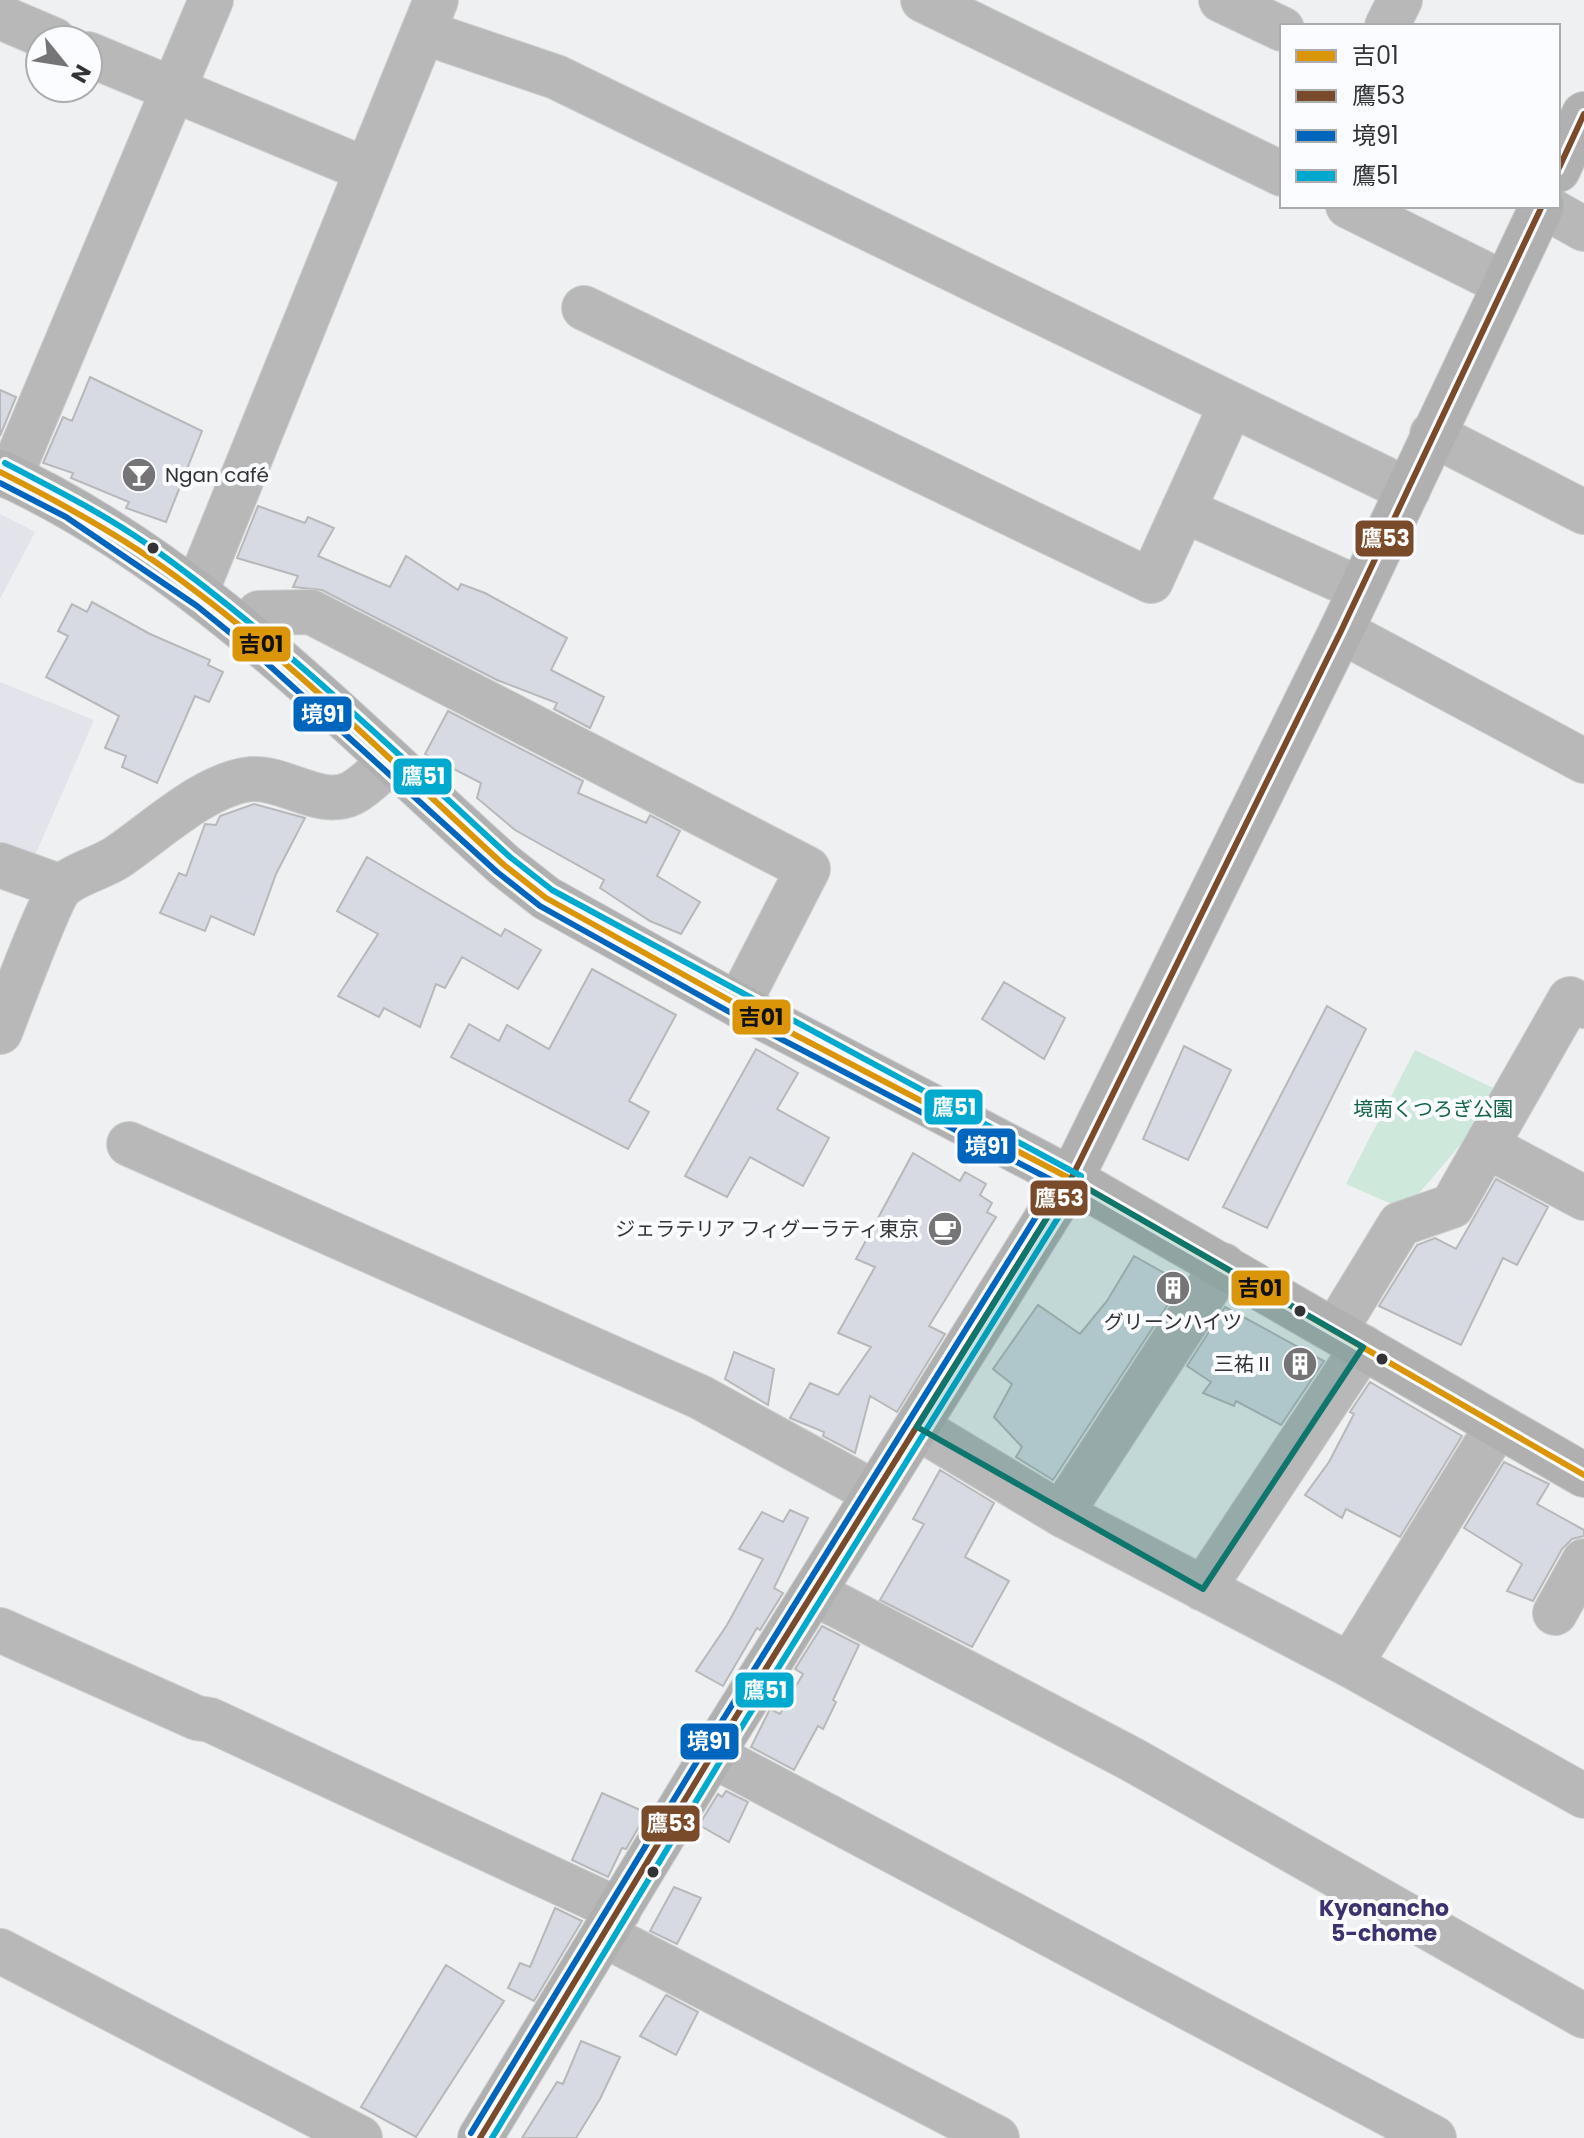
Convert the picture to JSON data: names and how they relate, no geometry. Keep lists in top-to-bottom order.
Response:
{
  "districts": ["Kyonancho 5-chome"],
  "parks": ["境南くつろぎ公園"],
  "places": {
    "bar": ["Ngan café"],
    "cafe": ["ジェラテリア フィグーラティ東京"],
    "building": ["グリーンハイツ", "三祐Ⅱ"]
  },
  "lines": [
    "transit line 鷹53",
    "transit line 鷹51",
    "transit line 吉01",
    "transit line 境91"
  ],
  "legend": [
    "吉01",
    "鷹53",
    "境91",
    "鷹51"
  ],
  "north": "bottom right"
}
